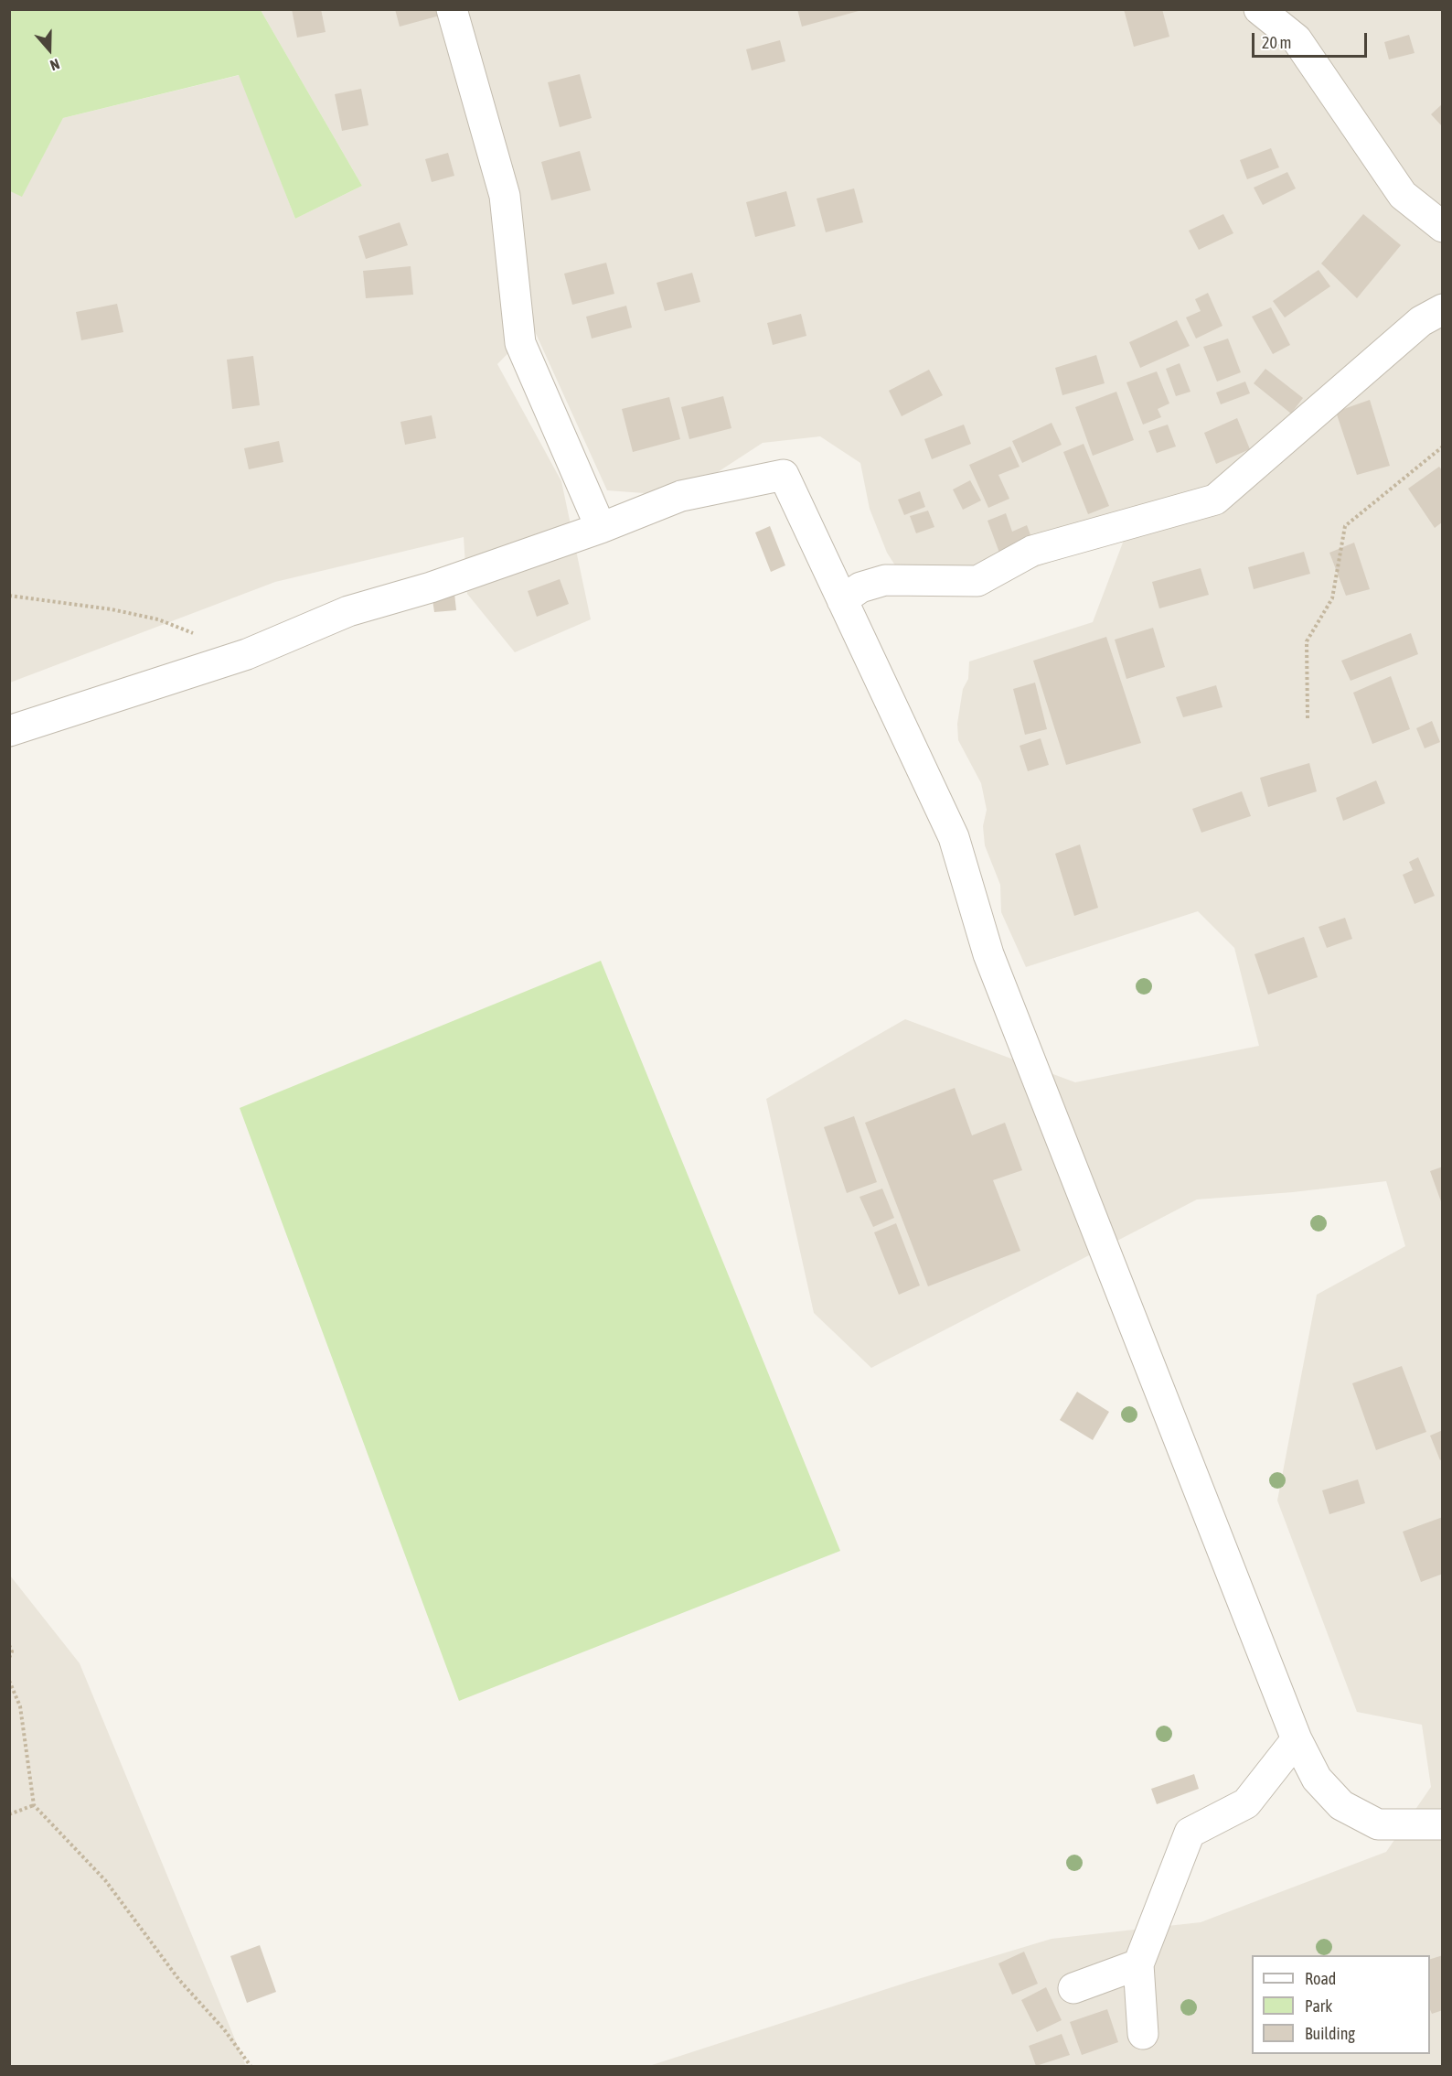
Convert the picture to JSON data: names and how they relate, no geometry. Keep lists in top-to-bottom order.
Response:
{
  "legend": ["Road", "Park", "Building"],
  "scale_bar": "20 m",
  "north": "bottom"
}
